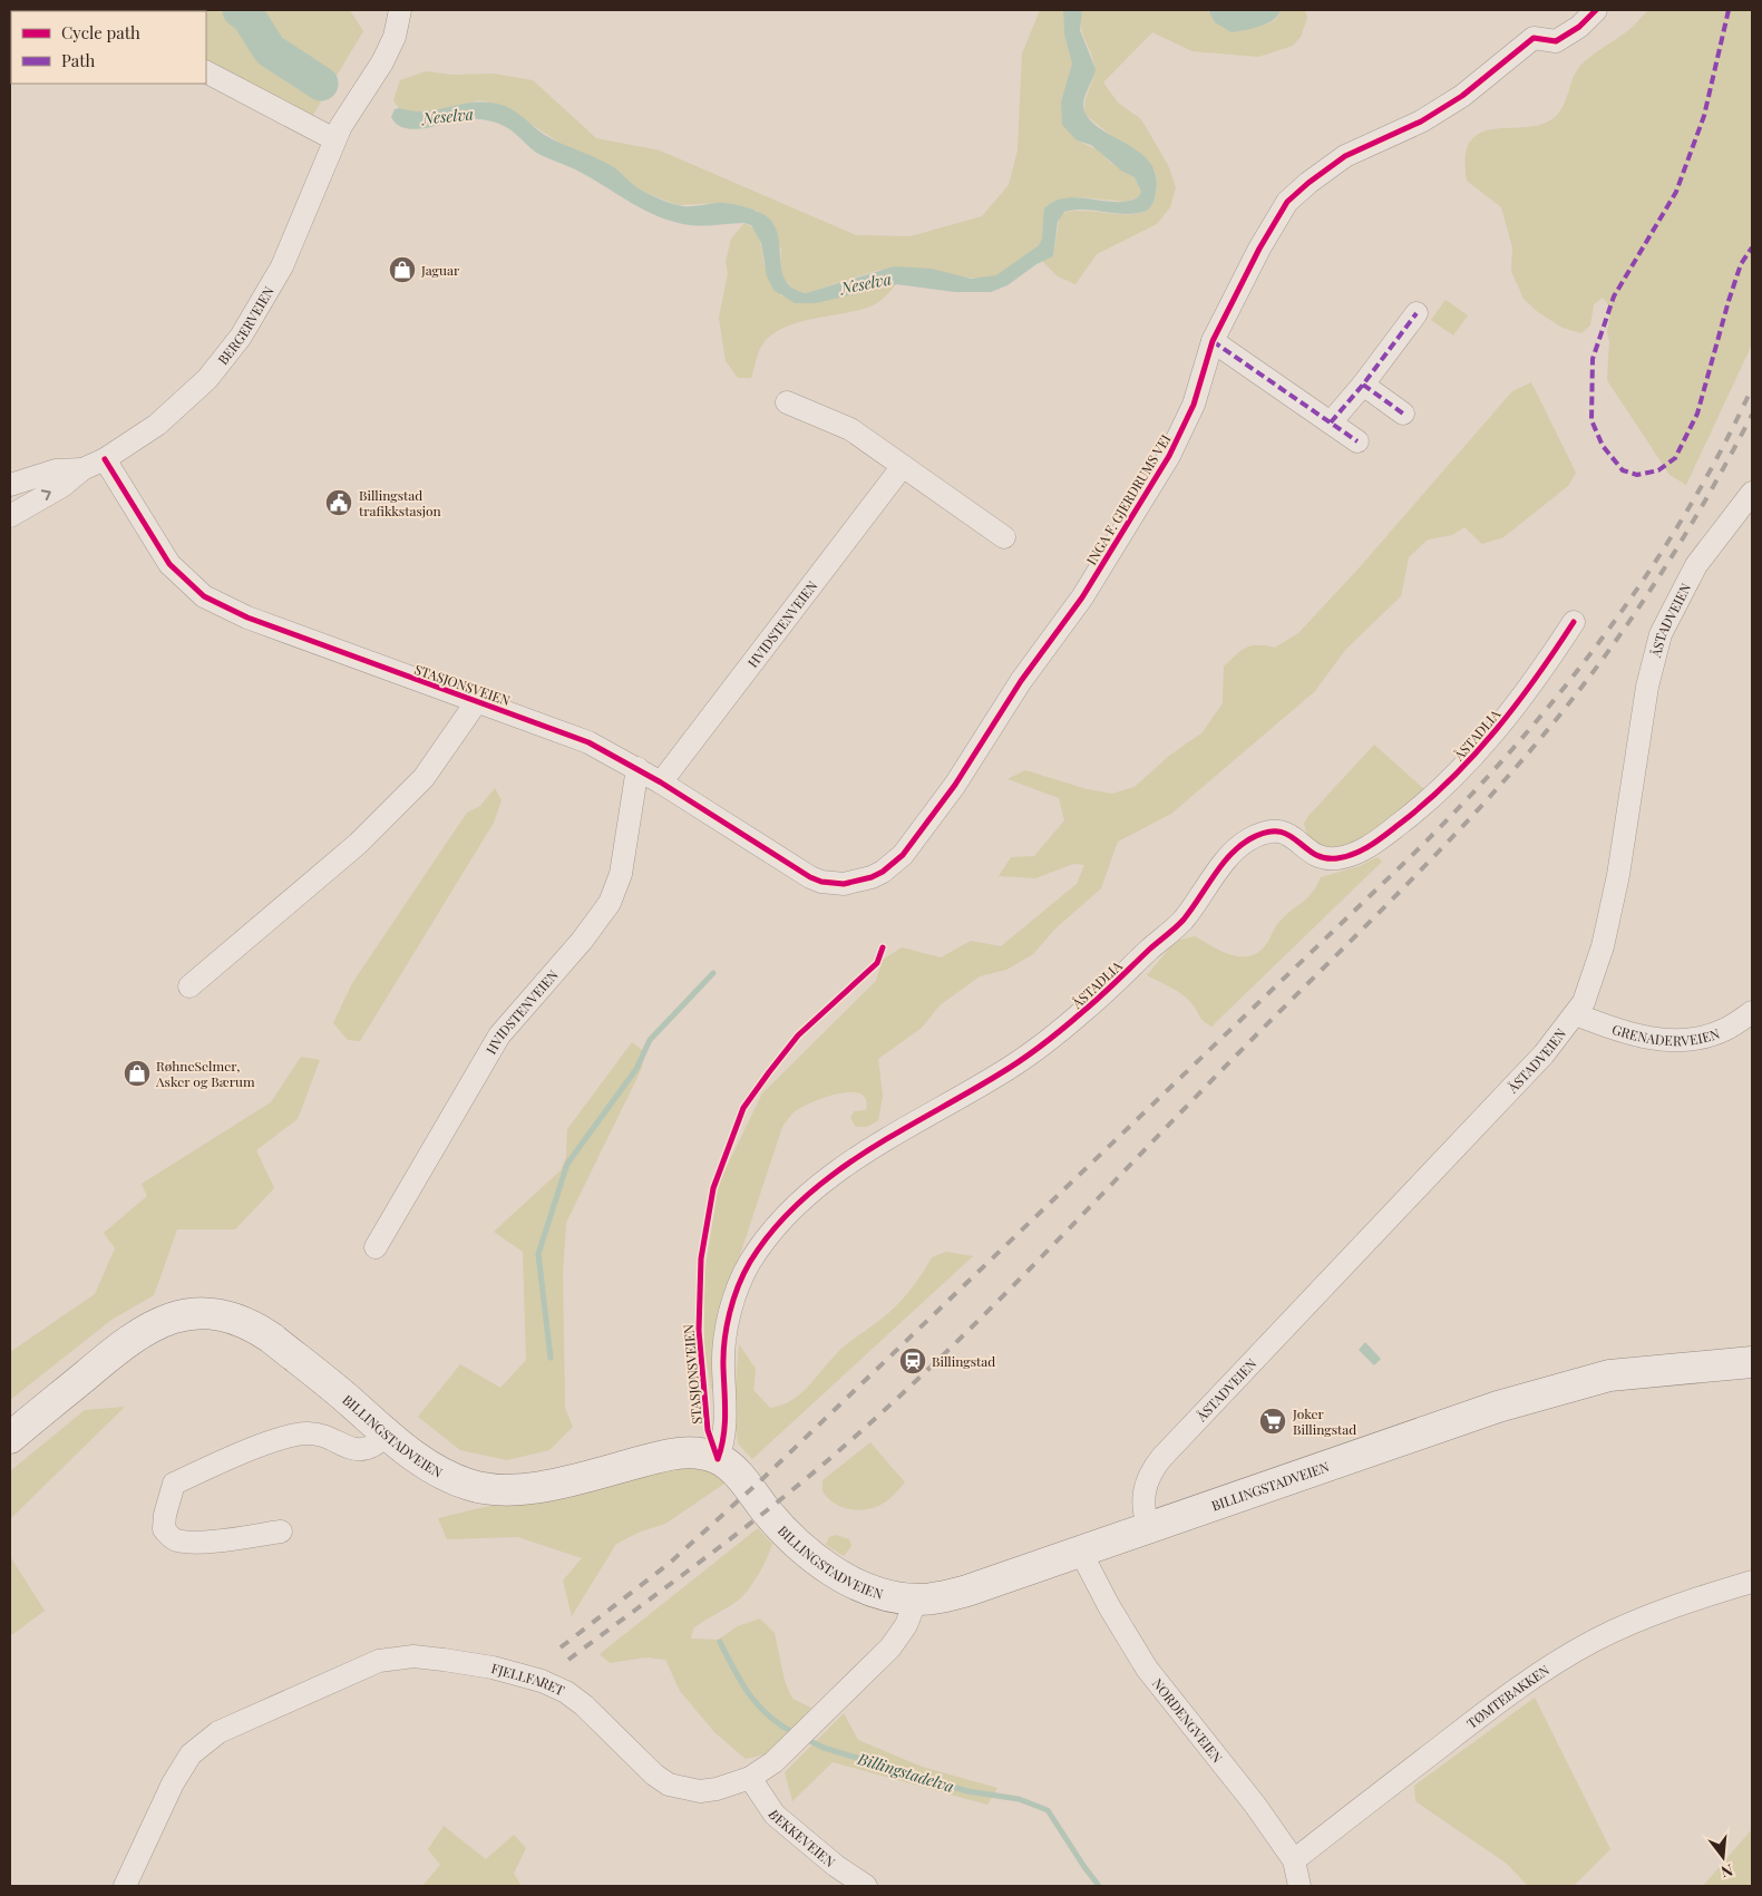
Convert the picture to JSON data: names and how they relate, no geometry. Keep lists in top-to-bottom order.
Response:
{
  "streets": {
    "main road": ["BILLINGSTADVEIEN"],
    "street": [
      "BERGERVEIEN",
      "INGA F. GJERDRUMS VEI",
      "ÅSTADVEIEN",
      "HVIDSTENVEIEN",
      "STASJONSVEIEN",
      "ÅSTADLIA",
      "GRENADERVEIEN",
      "FJELLFARET",
      "TØMTEBAKKEN",
      "NORDENGVEIEN",
      "BEKKEVEIEN"
    ]
  },
  "crossings": [
    ["BERGERVEIEN", "STASJONSVEIEN"],
    ["INGA F. GJERDRUMS VEI", "STASJONSVEIEN"],
    ["ÅSTADVEIEN", "GRENADERVEIEN"],
    ["ÅSTADVEIEN", "BILLINGSTADVEIEN"],
    ["HVIDSTENVEIEN", "STASJONSVEIEN"],
    ["ÅSTADLIA", "BILLINGSTADVEIEN"],
    ["BILLINGSTADVEIEN", "FJELLFARET"],
    ["BILLINGSTADVEIEN", "NORDENGVEIEN"],
    ["FJELLFARET", "BEKKEVEIEN"],
    ["TØMTEBAKKEN", "NORDENGVEIEN"]
  ],
  "water": ["Neselva", "Billingstadelva"],
  "places": {
    "shop": ["Jaguar", "RøhneSelmer, Asker og Bærum"],
    "public building": ["Billingstad trafikkstasjon"],
    "station": ["Billingstad"],
    "supermarket": ["Joker Billingstad"]
  },
  "legend": ["Cycle path", "Path"],
  "north": "bottom"
}
